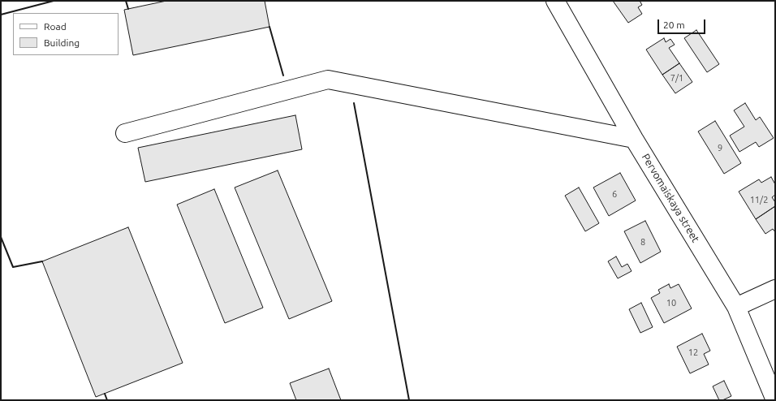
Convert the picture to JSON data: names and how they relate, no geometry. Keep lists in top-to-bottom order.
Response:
{
  "streets": {
    "street": ["Pervomaiskaya street"]
  },
  "house_numbers": [
    "7/1",
    "9",
    "6",
    "11/2",
    "8",
    "10",
    "12"
  ],
  "legend": ["Road", "Building"],
  "scale_bar": "20 m"
}
